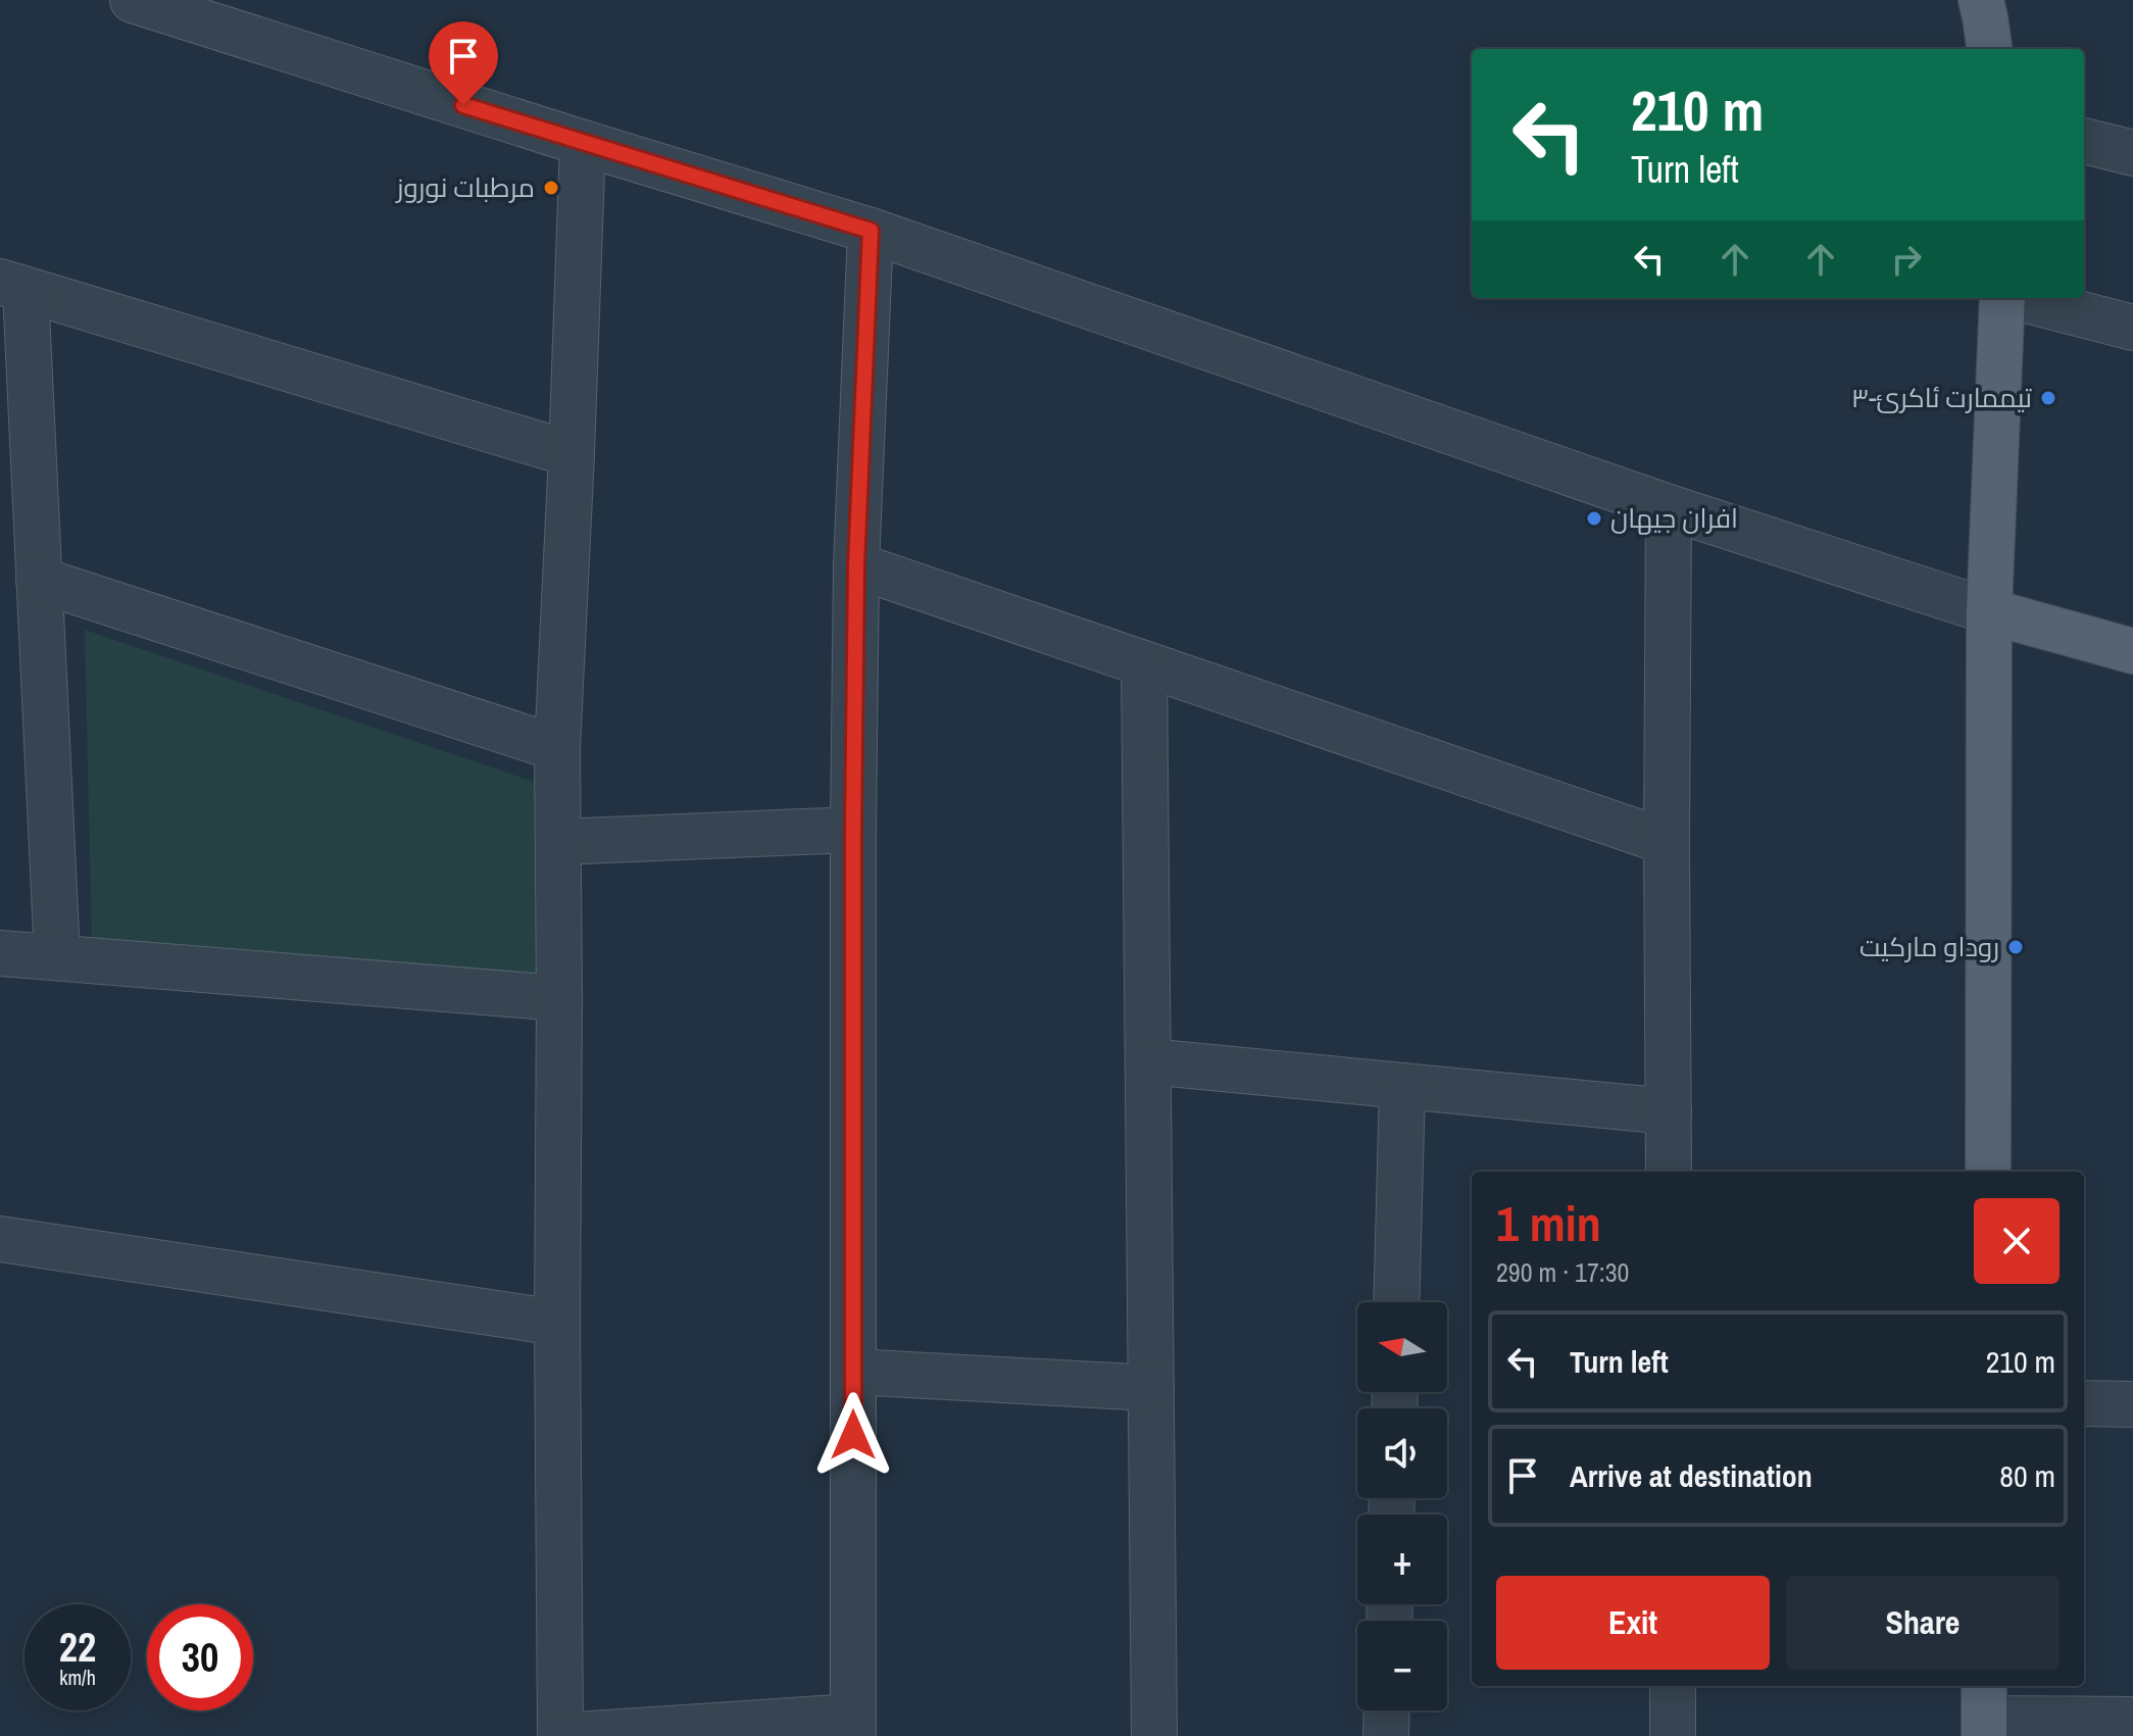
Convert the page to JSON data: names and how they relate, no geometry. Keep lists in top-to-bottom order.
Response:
{
  "places": [
    "مرطبات نوروز",
    "تيممارت ئاكرئ-٣",
    "افران جيهان",
    "روداو ماركيت"
  ],
  "north": "left",
  "page": {
    "turn": ["210 m", "Turn left"],
    "heading": ["1 min", "290 m · 17:30"],
    "map_buttons": ["+", "−"],
    "list": [
      {
        "name": "Turn left",
        "value": "210 m"
      },
      {
        "name": "Arrive at destination",
        "value": "80 m"
      }
    ],
    "buttons": ["Exit", "Share"],
    "speed": "22 km/h",
    "limit": "30"
  }
}
